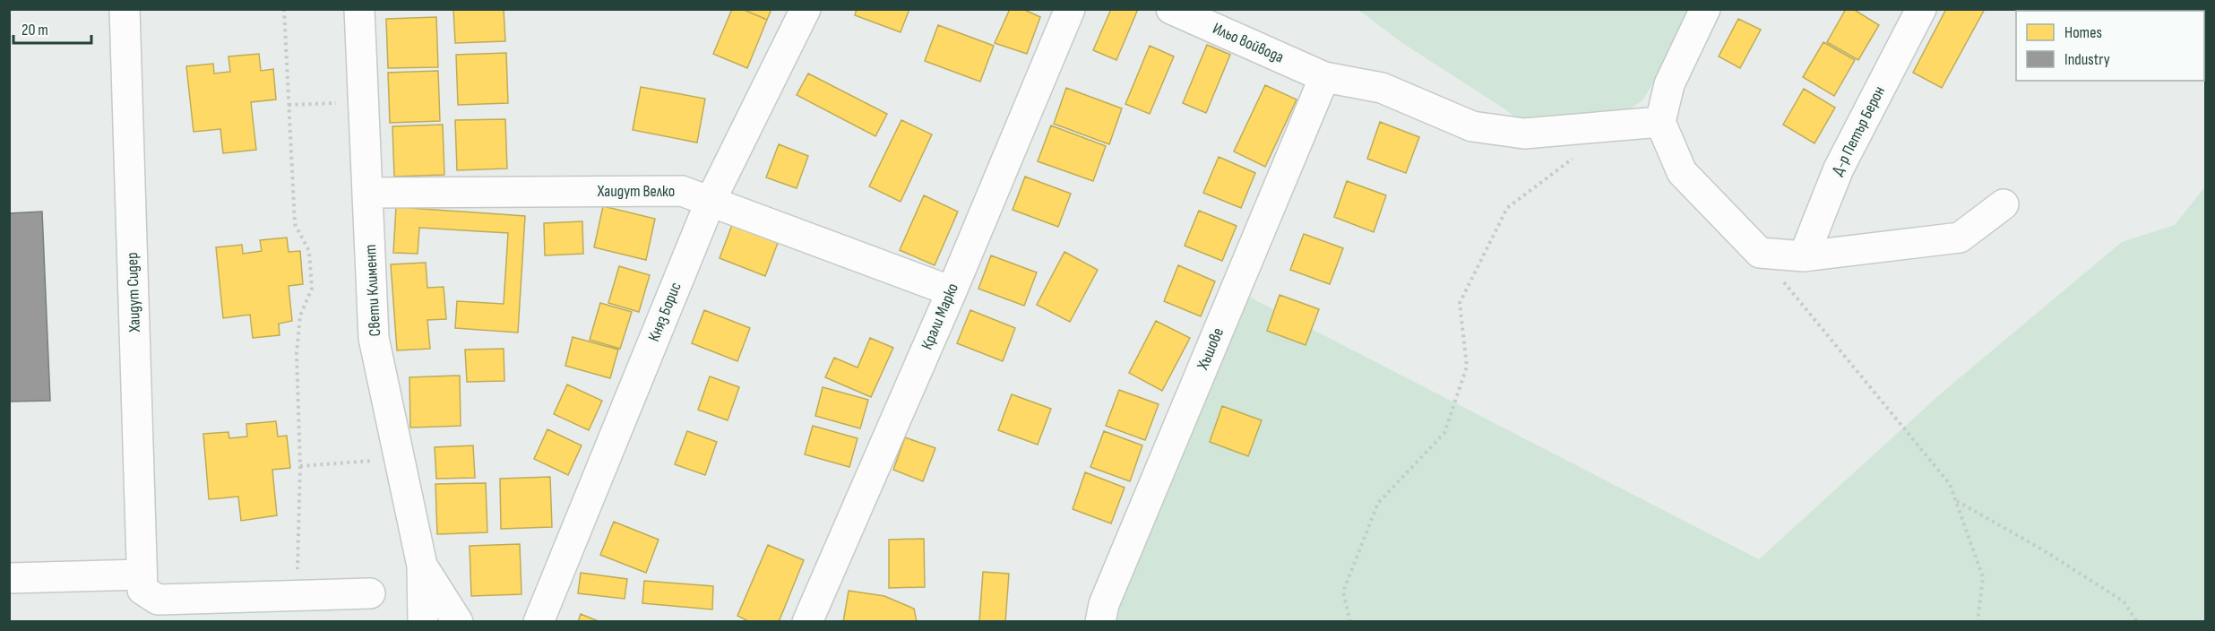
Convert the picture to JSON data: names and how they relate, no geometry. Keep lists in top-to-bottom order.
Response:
{
  "streets": {
    "street": [
      "Ильо войвода",
      "Д-р Петър Берон",
      "Хаидут Велко",
      "Свети Климент",
      "Хаидут Сидер",
      "Княз Борис",
      "Крали Марко",
      "Хъшове"
    ]
  },
  "crossings": [
    ["Ильо войвода", "Хъшове"],
    ["Хаидут Велко", "Свети Климент"],
    ["Хаидут Велко", "Княз Борис"],
    ["Хаидут Велко", "Крали Марко"]
  ],
  "legend": ["Homes", "Industry"],
  "scale_bar": "20 m"
}
